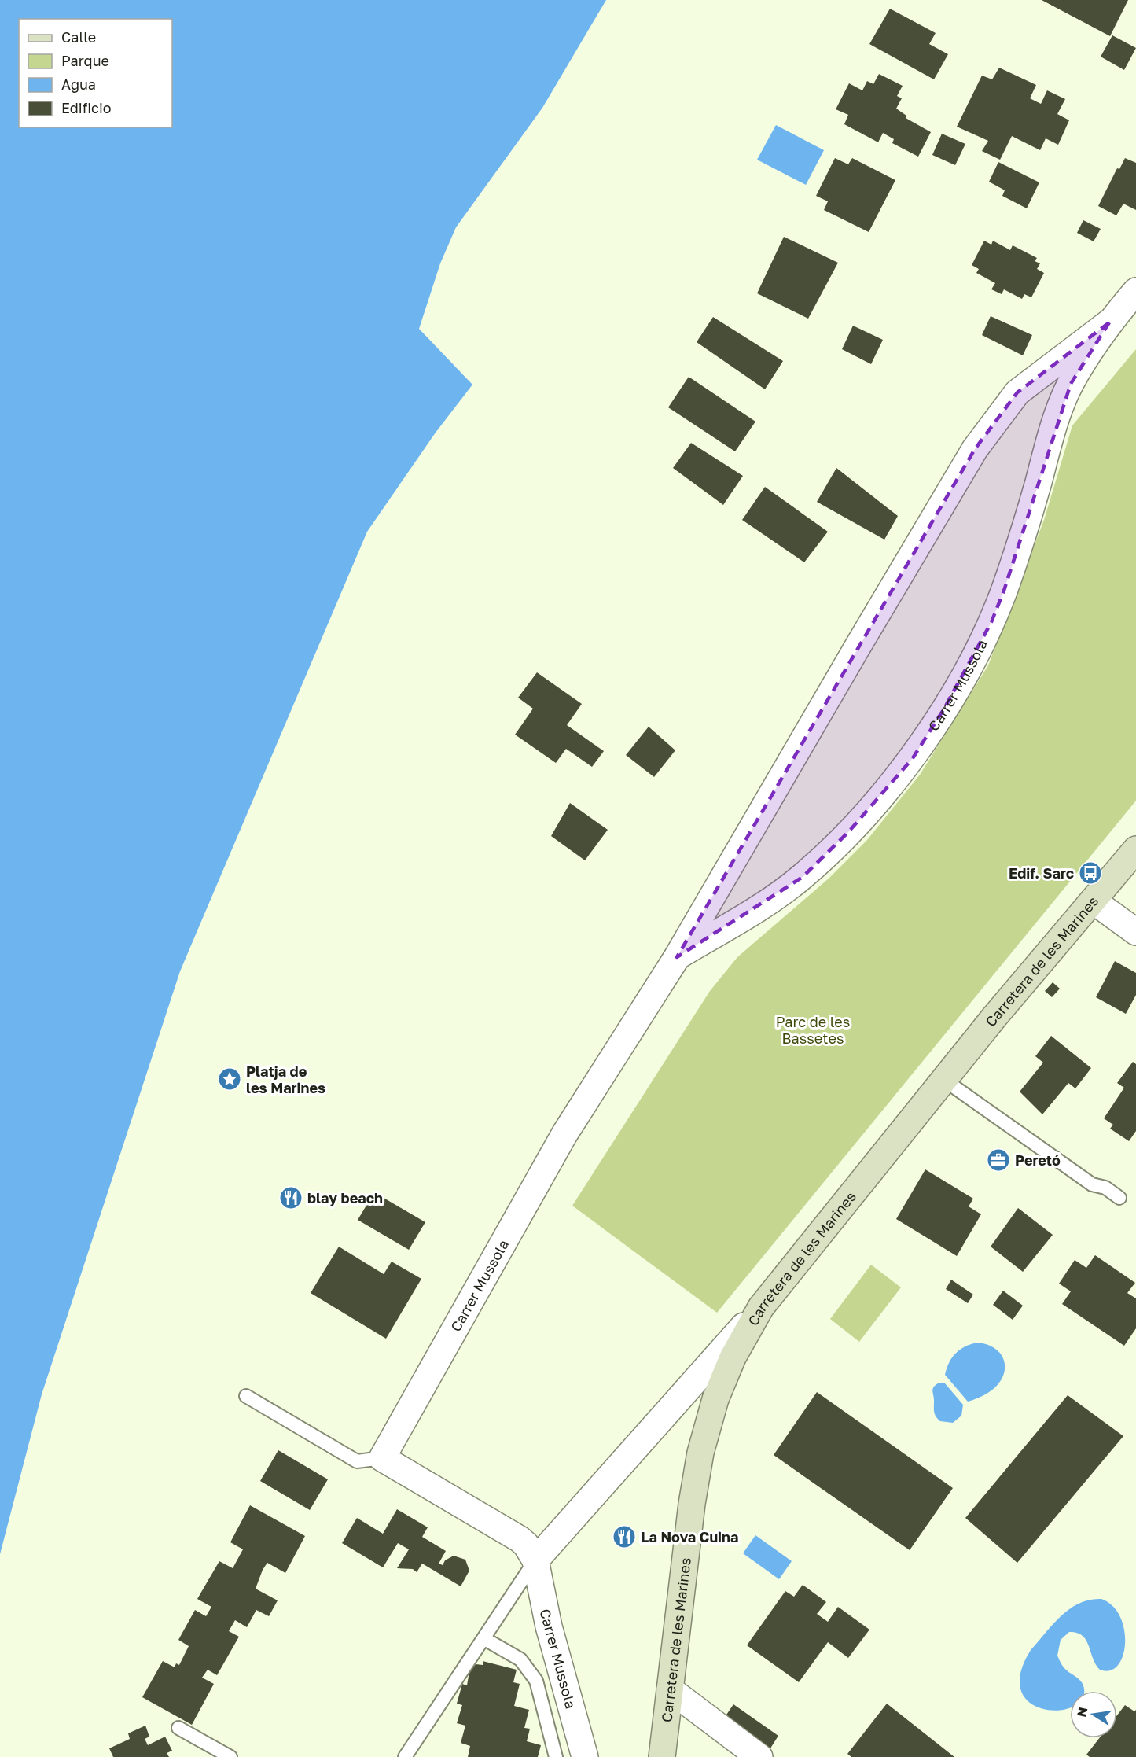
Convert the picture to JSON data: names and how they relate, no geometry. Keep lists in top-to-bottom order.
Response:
{
  "streets": {
    "main road": ["Carretera de les Marines"],
    "street": ["Carrer Mussola"]
  },
  "parks": ["Parc de les Bassetes"],
  "places": {
    "bus stop": ["Edif. Sarc"],
    "place": ["Platja de les Marines"],
    "office": ["Peretó"],
    "restaurant": ["blay beach", "La Nova Cuina"]
  },
  "legend": [
    "Calle",
    "Parque",
    "Agua",
    "Edificio"
  ],
  "north": "left"
}
